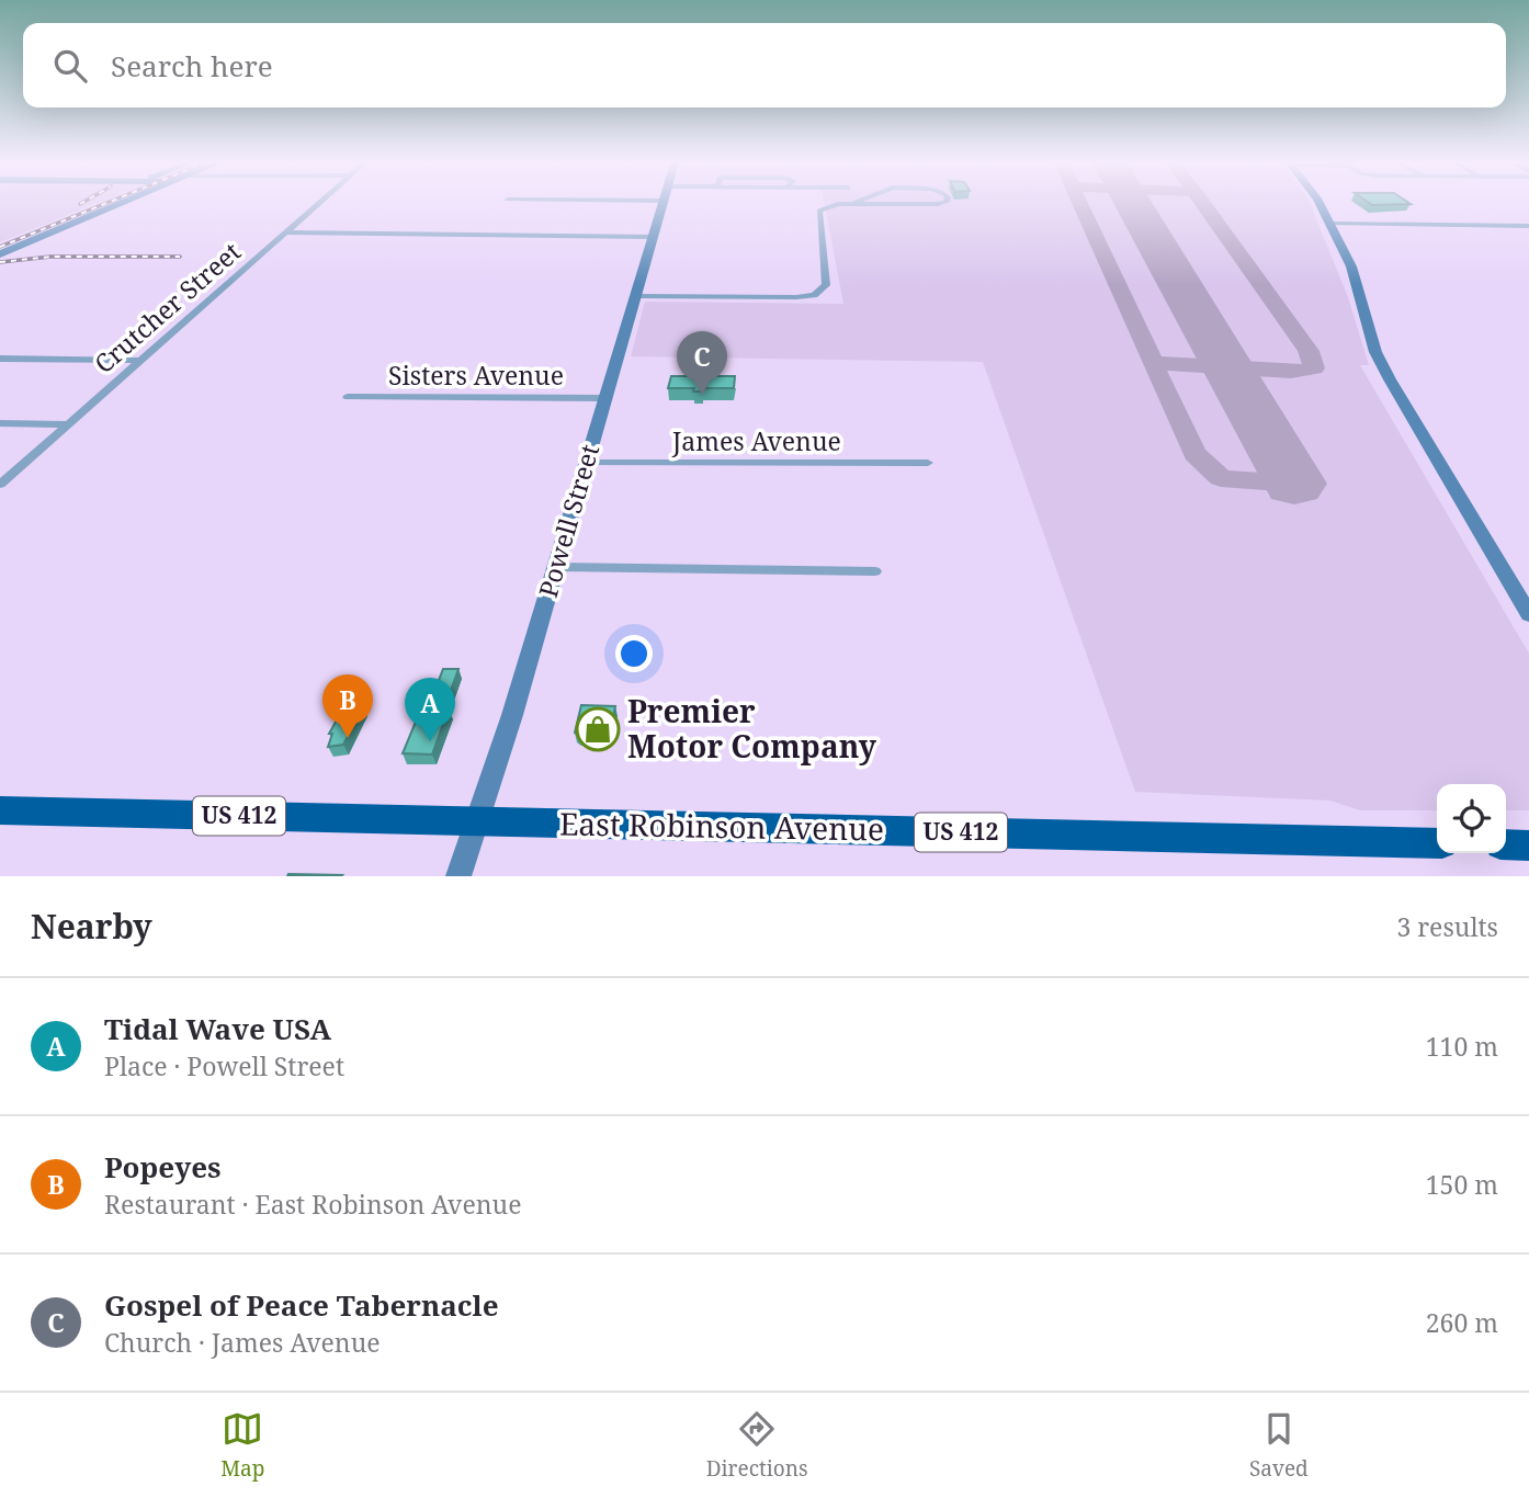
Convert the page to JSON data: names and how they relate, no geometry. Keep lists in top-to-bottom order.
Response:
{
  "streets": {
    "highway": ["US 412", "East Robinson Avenue"],
    "street": [
      "Crutcher Street",
      "Sisters Avenue",
      "James Avenue",
      "Powell Street"
    ]
  },
  "crossings": [
    ["Sisters Avenue", "Powell Street"],
    ["James Avenue", "Powell Street"],
    ["Powell Street", "East Robinson Avenue"]
  ],
  "places": {
    "shop": ["Premier Motor Company"]
  },
  "page": {
    "search": "Search here",
    "pins": ["C", "B", "A"],
    "heading": ["Nearby", "3 results"],
    "list": [
      {
        "mark": "A",
        "name": "Tidal Wave USA",
        "note": "Place · Powell Street",
        "value": "110 m"
      },
      {
        "mark": "B",
        "name": "Popeyes",
        "note": "Restaurant · East Robinson Avenue",
        "value": "150 m"
      },
      {
        "mark": "C",
        "name": "Gospel of Peace Tabernacle",
        "note": "Church · James Avenue",
        "value": "260 m"
      }
    ],
    "nav": ["Map", "Directions", "Saved"]
  }
}
